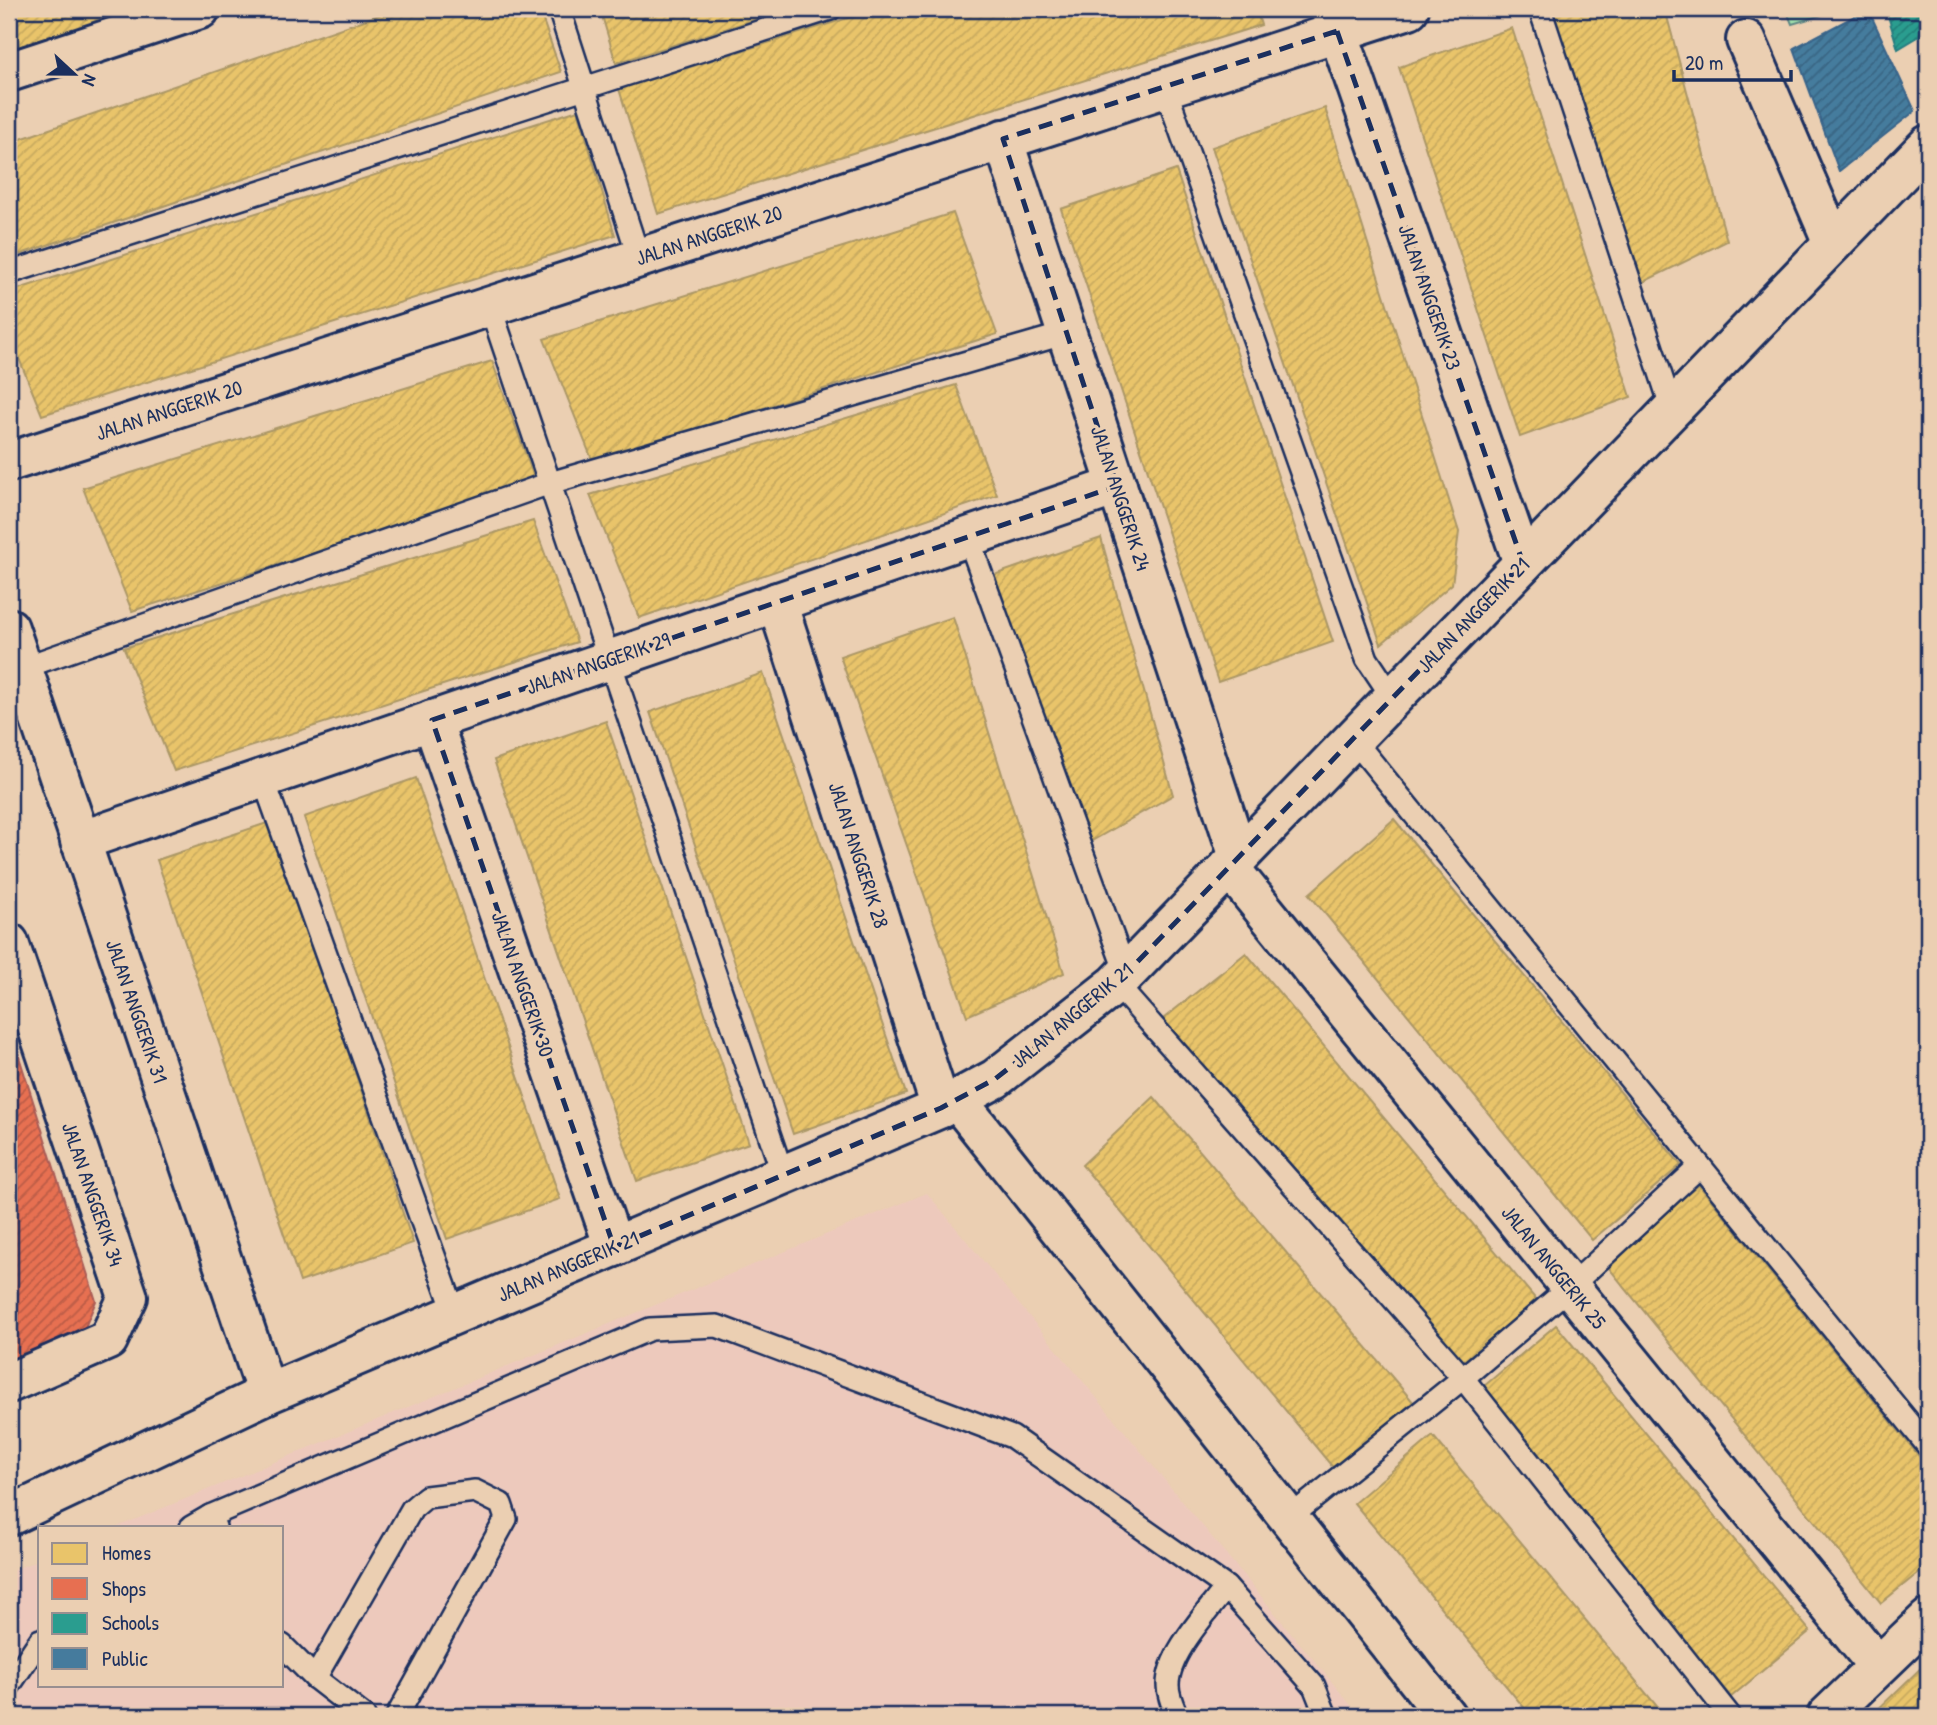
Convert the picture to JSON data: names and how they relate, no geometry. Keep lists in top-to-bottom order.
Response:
{
  "streets": {
    "street": [
      "JALAN ANGGERIK 20",
      "JALAN ANGGERIK 23",
      "JALAN ANGGERIK 24",
      "JALAN ANGGERIK 21",
      "JALAN ANGGERIK 29",
      "JALAN ANGGERIK 28",
      "JALAN ANGGERIK 30",
      "JALAN ANGGERIK 31",
      "JALAN ANGGERIK 34",
      "JALAN ANGGERIK 25"
    ]
  },
  "crossings": [
    ["JALAN ANGGERIK 20", "JALAN ANGGERIK 23"],
    ["JALAN ANGGERIK 20", "JALAN ANGGERIK 24"],
    ["JALAN ANGGERIK 23", "JALAN ANGGERIK 21"],
    ["JALAN ANGGERIK 24", "JALAN ANGGERIK 21"],
    ["JALAN ANGGERIK 24", "JALAN ANGGERIK 29"],
    ["JALAN ANGGERIK 24", "JALAN ANGGERIK 25"],
    ["JALAN ANGGERIK 21", "JALAN ANGGERIK 28"],
    ["JALAN ANGGERIK 21", "JALAN ANGGERIK 30"],
    ["JALAN ANGGERIK 21", "JALAN ANGGERIK 31"],
    ["JALAN ANGGERIK 21", "JALAN ANGGERIK 25"],
    ["JALAN ANGGERIK 29", "JALAN ANGGERIK 28"],
    ["JALAN ANGGERIK 29", "JALAN ANGGERIK 30"],
    ["JALAN ANGGERIK 29", "JALAN ANGGERIK 31"]
  ],
  "legend": [
    "Homes",
    "Shops",
    "Schools",
    "Public"
  ],
  "scale_bar": "20 m",
  "north": "right"
}
